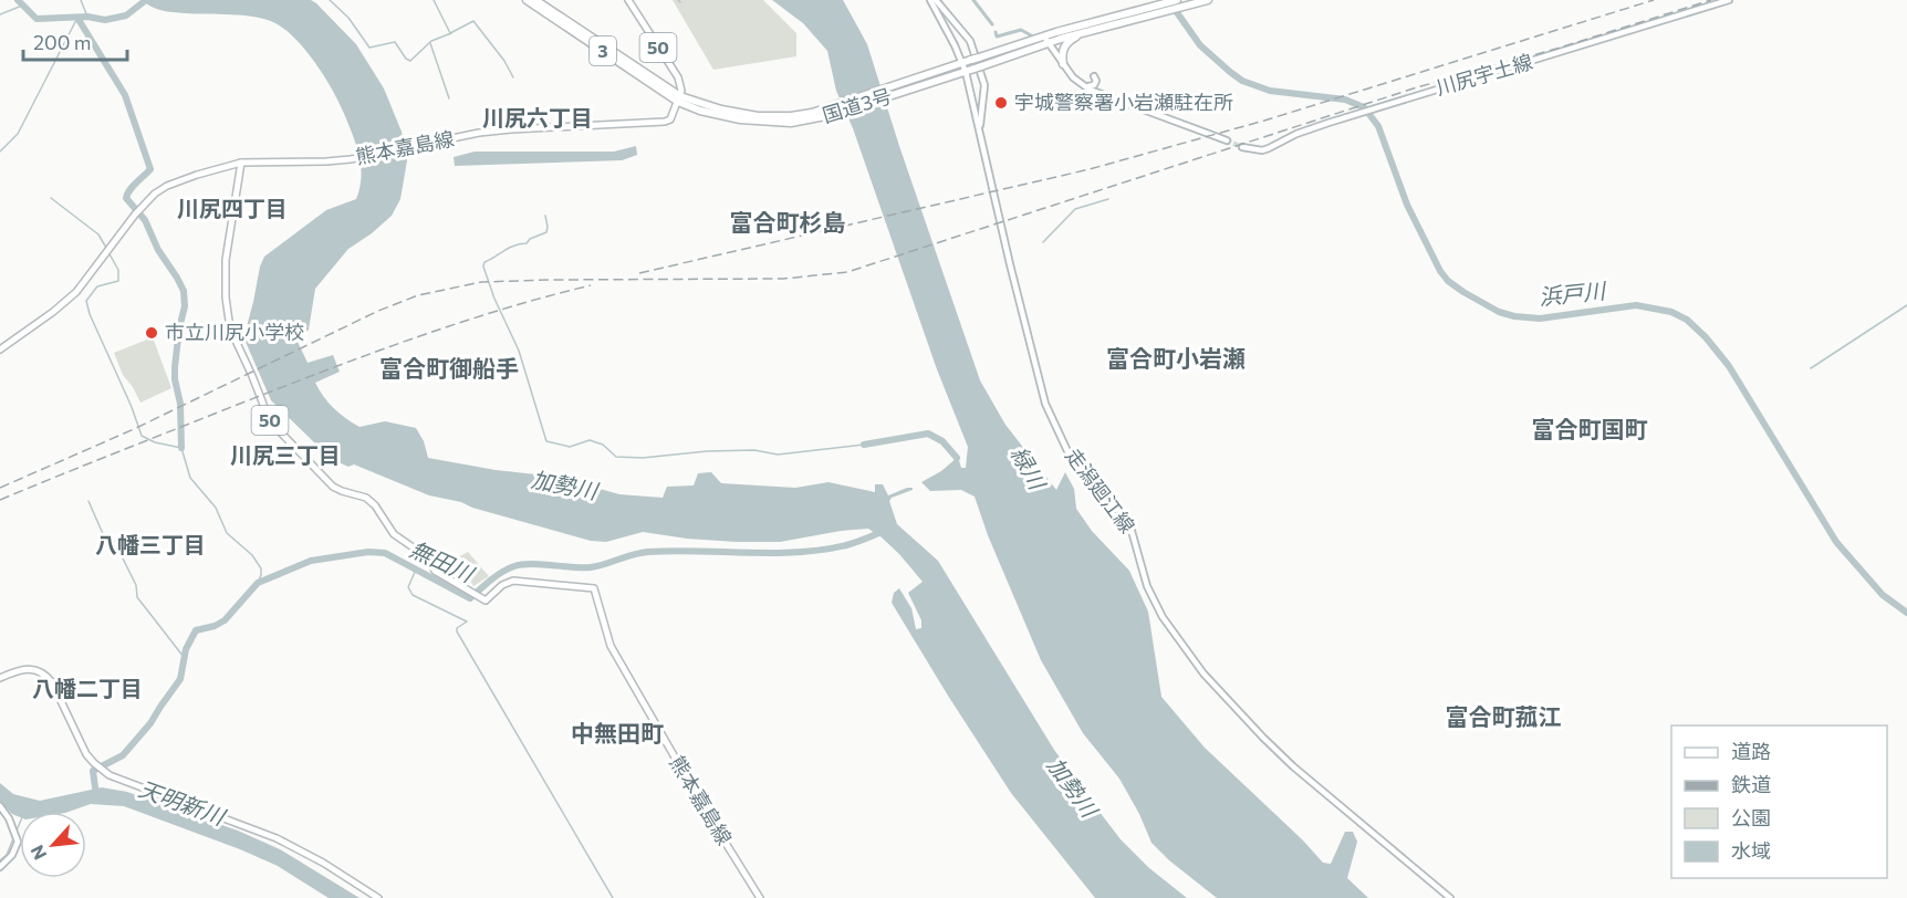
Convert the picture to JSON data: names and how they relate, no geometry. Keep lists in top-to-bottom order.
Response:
{
  "streets": {
    "highway": ["3", "国道3号"],
    "main road": [
      "50",
      "川尻宇土線",
      "熊本嘉島線",
      "走潟廻江線"
    ]
  },
  "crossings": [
    ["50", "国道3号"],
    ["50", "熊本嘉島線"],
    ["国道3号", "熊本嘉島線"],
    ["国道3号", "走潟廻江線"]
  ],
  "districts": [
    "川尻六丁目",
    "川尻四丁目",
    "富合町杉島",
    "富合町小岩瀬",
    "富合町御船手",
    "富合町国町",
    "川尻三丁目",
    "八幡三丁目",
    "八幡二丁目",
    "富合町菰江",
    "中無田町"
  ],
  "water": [
    "浜戸川",
    "緑川",
    "加勢川",
    "無田川",
    "天明新川"
  ],
  "places": ["宇城警察署小岩瀬駐在所", "市立川尻小学校"],
  "legend": [
    "道路",
    "鉄道",
    "公園",
    "水域"
  ],
  "scale_bar": "200 m",
  "north": "bottom left"
}
